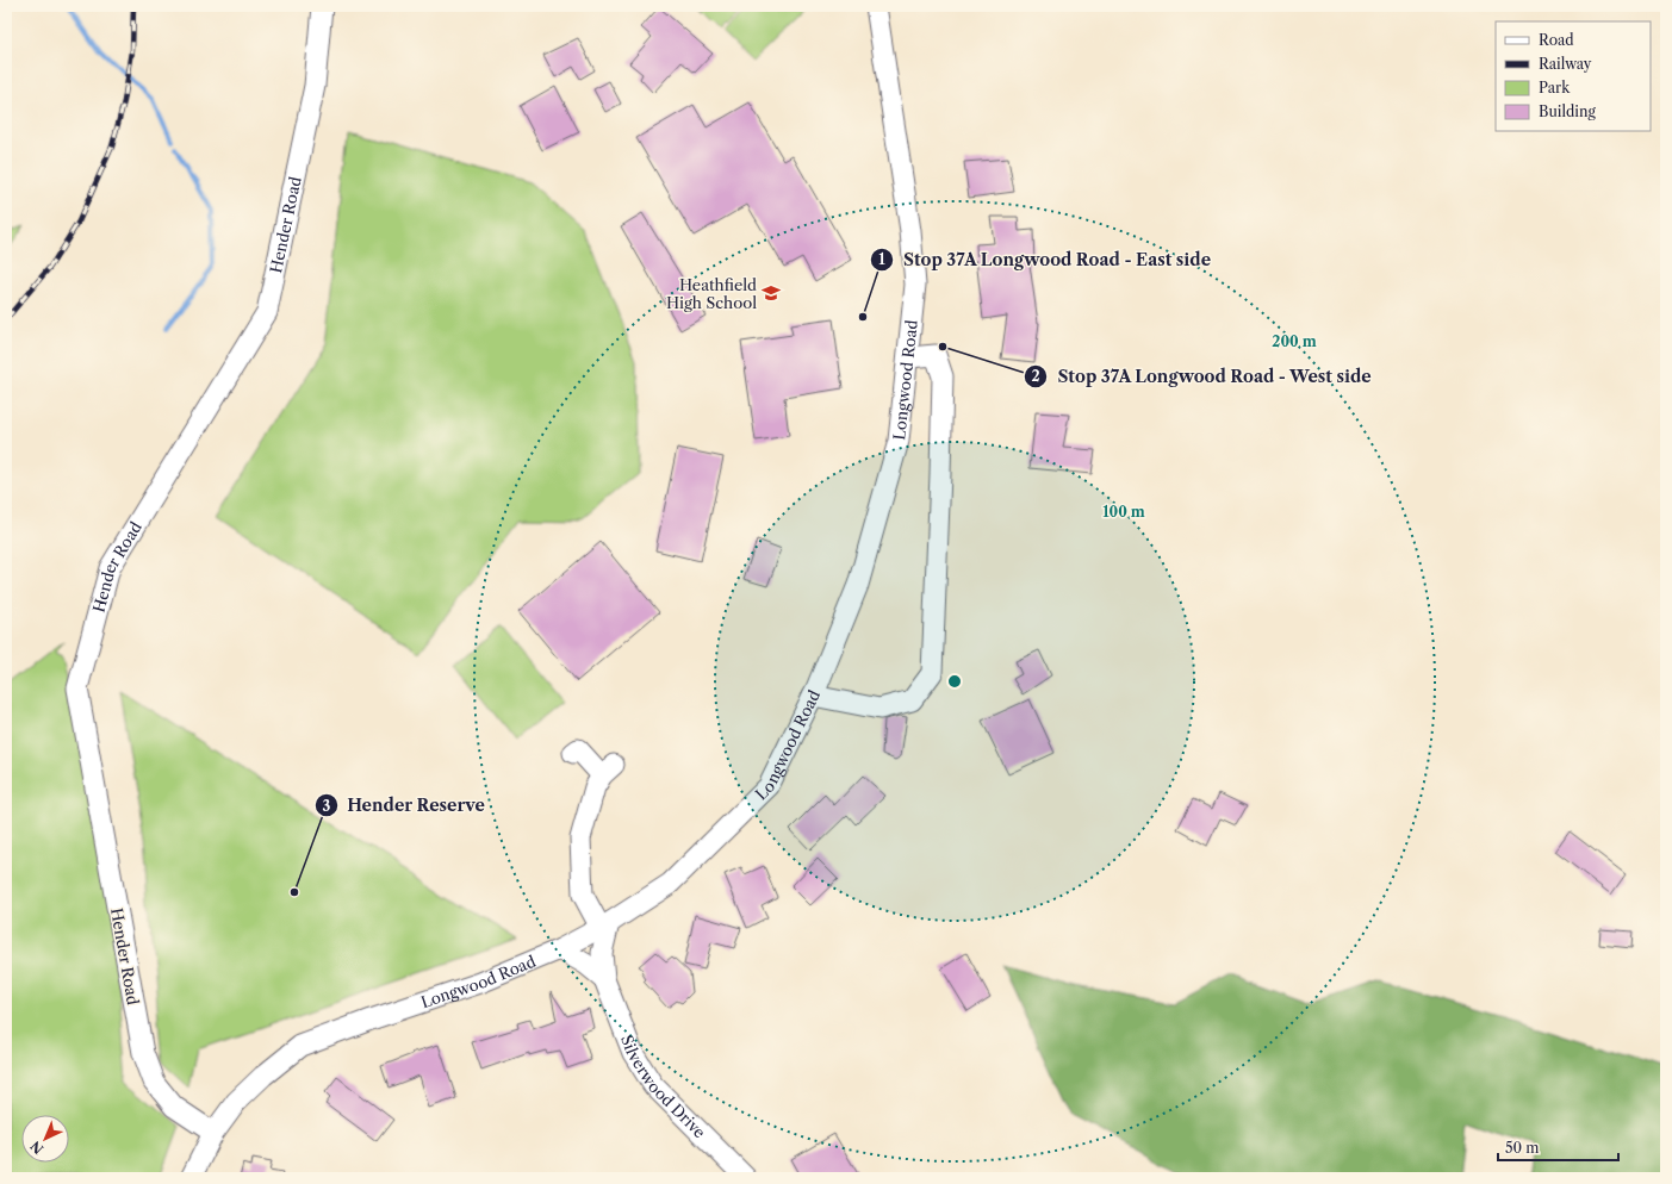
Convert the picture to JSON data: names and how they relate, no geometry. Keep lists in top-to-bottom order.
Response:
{
  "streets": {
    "street": ["Hender Road", "Longwood Road", "Silverwood Drive"]
  },
  "crossings": [
    ["Hender Road", "Longwood Road"],
    ["Longwood Road", "Silverwood Drive"]
  ],
  "places": {
    "school or university": ["Heathfield High School"],
    "other": ["Stop 37A Longwood Road - East side", "Stop 37A Longwood Road - West side", "Hender Reserve"]
  },
  "legend": [
    "Road",
    "Railway",
    "Park",
    "Building"
  ],
  "scale_bar": "50 m",
  "north": "bottom left",
  "rings": ["200 m", "100 m"]
}
